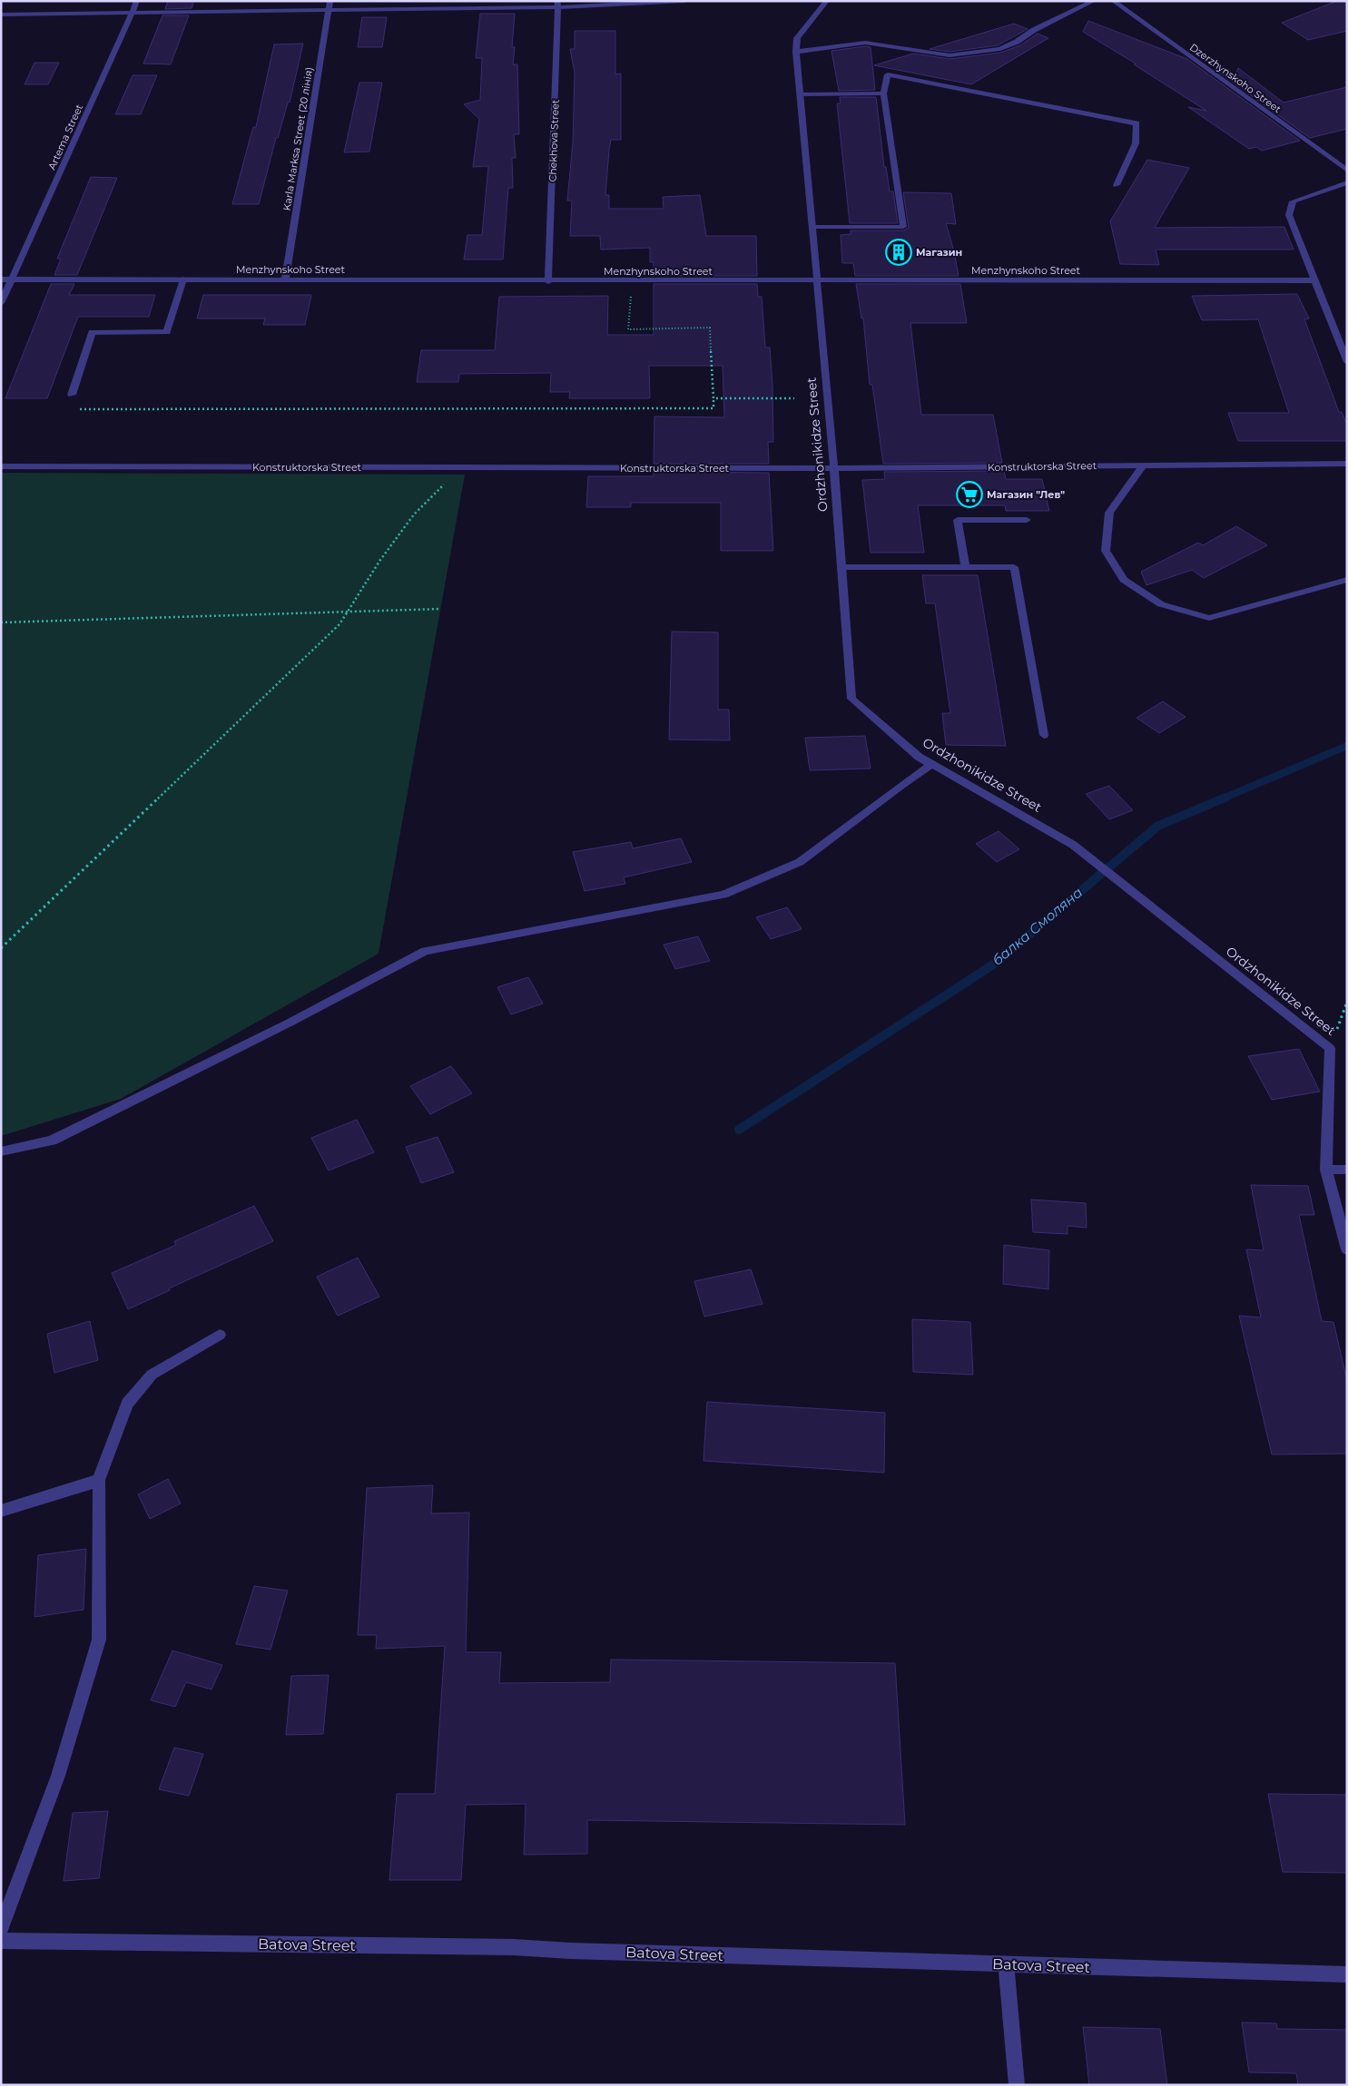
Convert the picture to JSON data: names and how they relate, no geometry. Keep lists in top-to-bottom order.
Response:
{
  "streets": {
    "street": [
      "Dzerzhynskoho Street",
      "Artema Street",
      "Karla Marksa Street (20 лiнiя)",
      "Chekhova Street",
      "Menzhynskoho Street",
      "Ordzhonikidze Street",
      "Konstruktorska Street",
      "Batova Street"
    ]
  },
  "crossings": [
    ["Artema Street", "Menzhynskoho Street"],
    ["Karla Marksa Street (20 лiнiя)", "Menzhynskoho Street"],
    ["Chekhova Street", "Menzhynskoho Street"],
    ["Menzhynskoho Street", "Ordzhonikidze Street"],
    ["Ordzhonikidze Street", "Konstruktorska Street"]
  ],
  "water": ["балка Смоляна"],
  "places": {
    "building": ["Магазин"],
    "supermarket": ["Магазин \"Лев\""]
  }
}
